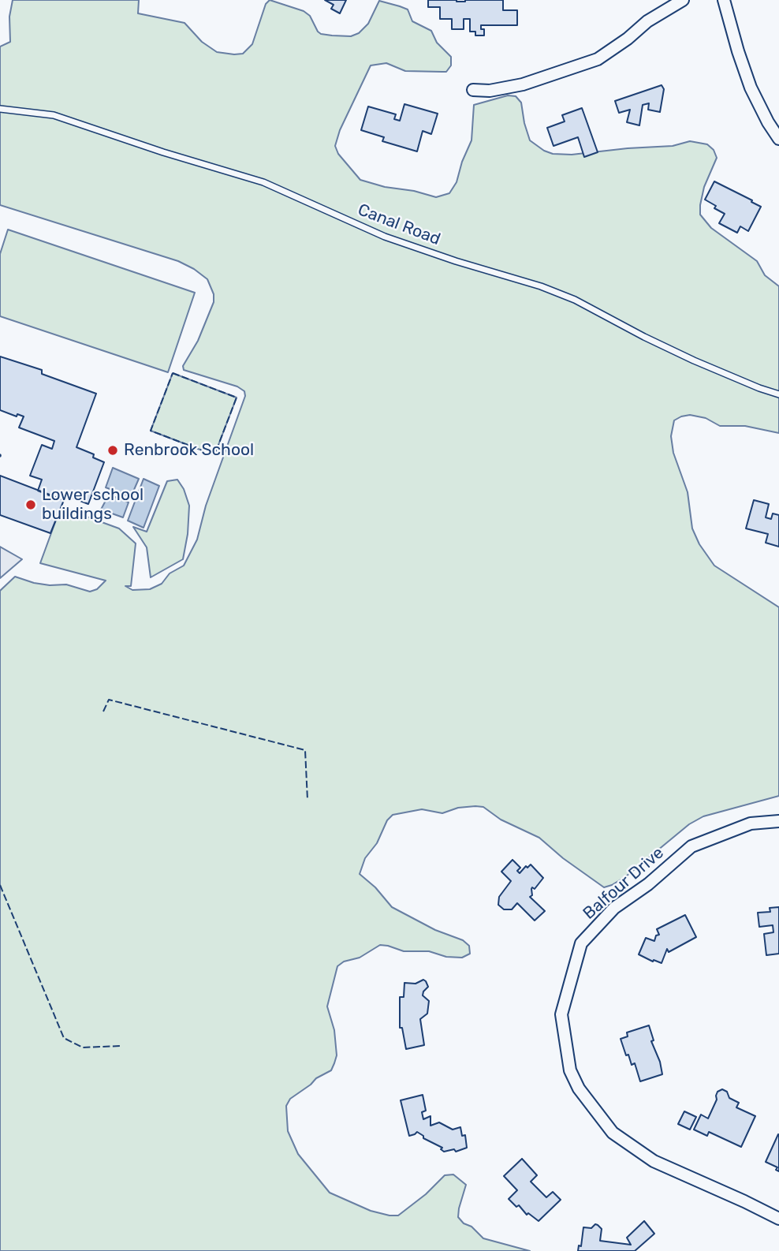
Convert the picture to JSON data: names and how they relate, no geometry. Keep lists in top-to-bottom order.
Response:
{
  "streets": {
    "street": ["Balfour Drive"],
    "lane": ["Canal Road"]
  },
  "places": ["Renbrook School", "Lower school buildings"]
}
